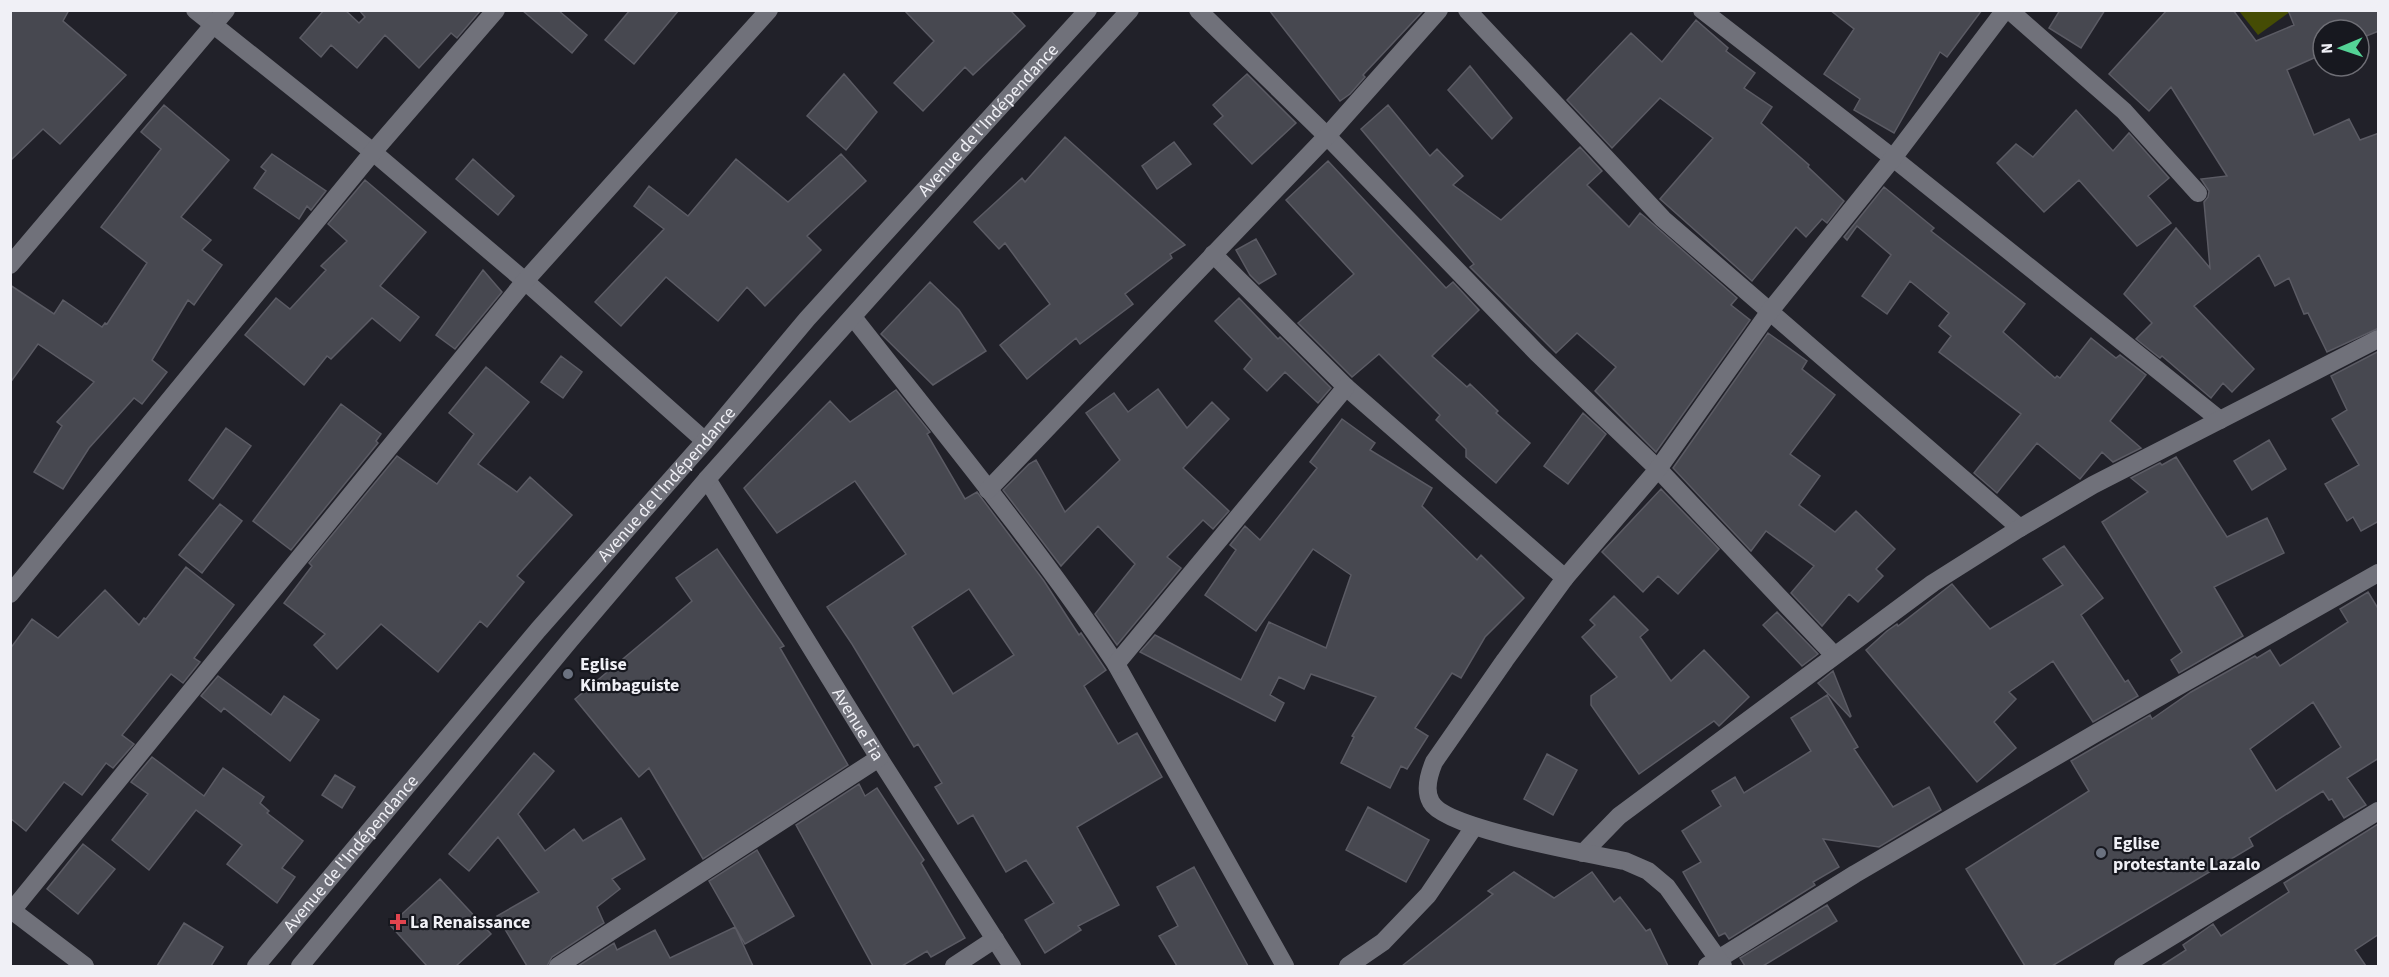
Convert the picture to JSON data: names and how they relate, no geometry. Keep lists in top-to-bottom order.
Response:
{
  "streets": {
    "street": ["Avenue de l'Indépendance", "Avenue Fia"]
  },
  "crossings": [
    ["Avenue de l'Indépendance", "Avenue Fia"]
  ],
  "places": {
    "other": ["Eglise Kimbaguiste", "Eglise protestante Lazalo"],
    "health": ["La Renaissance"]
  },
  "north": "left"
}
